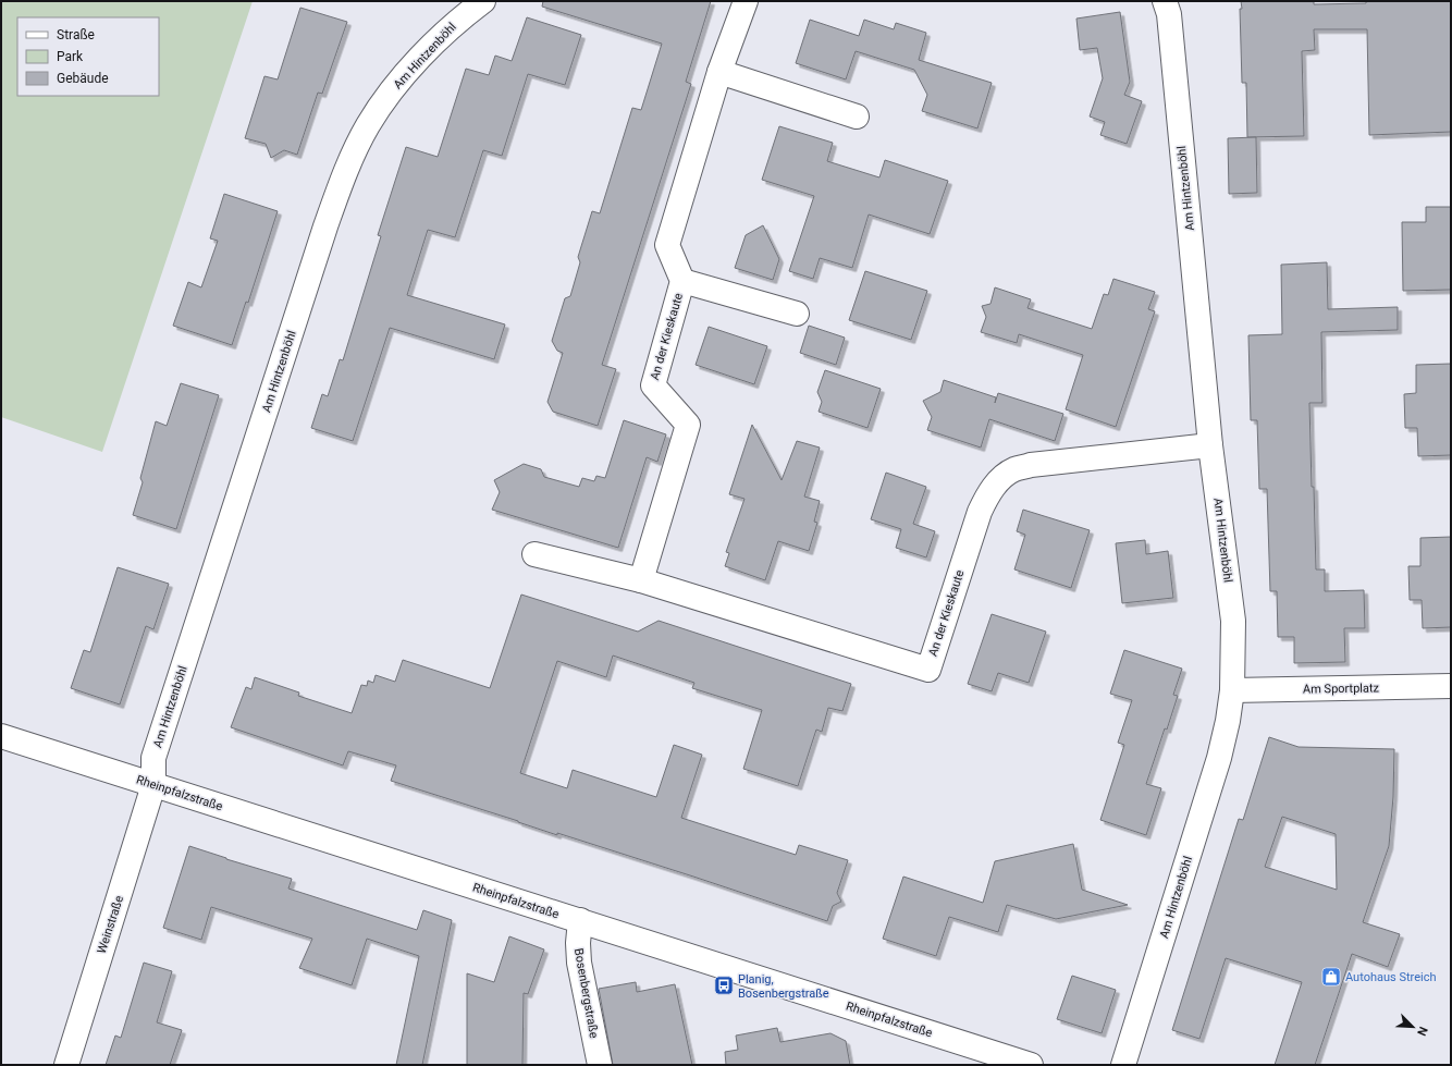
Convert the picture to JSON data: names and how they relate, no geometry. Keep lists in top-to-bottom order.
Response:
{
  "streets": {
    "street": [
      "Am Hintzenböhl",
      "An der Kieskaute",
      "Am Sportplatz",
      "Rheinpfalzstraße",
      "Weinstraße",
      "Bosenbergstraße"
    ]
  },
  "crossings": [
    ["Am Hintzenböhl", "An der Kieskaute"],
    ["Am Hintzenböhl", "Am Sportplatz"],
    ["Am Hintzenböhl", "Rheinpfalzstraße"],
    ["Am Hintzenböhl", "Weinstraße"],
    ["Rheinpfalzstraße", "Weinstraße"],
    ["Rheinpfalzstraße", "Bosenbergstraße"]
  ],
  "places": {
    "shop": ["Autohaus Streich"],
    "bus stop": ["Planig, Bosenbergstraße"]
  },
  "legend": ["Straße", "Park", "Gebäude"],
  "north": "bottom right"
}
